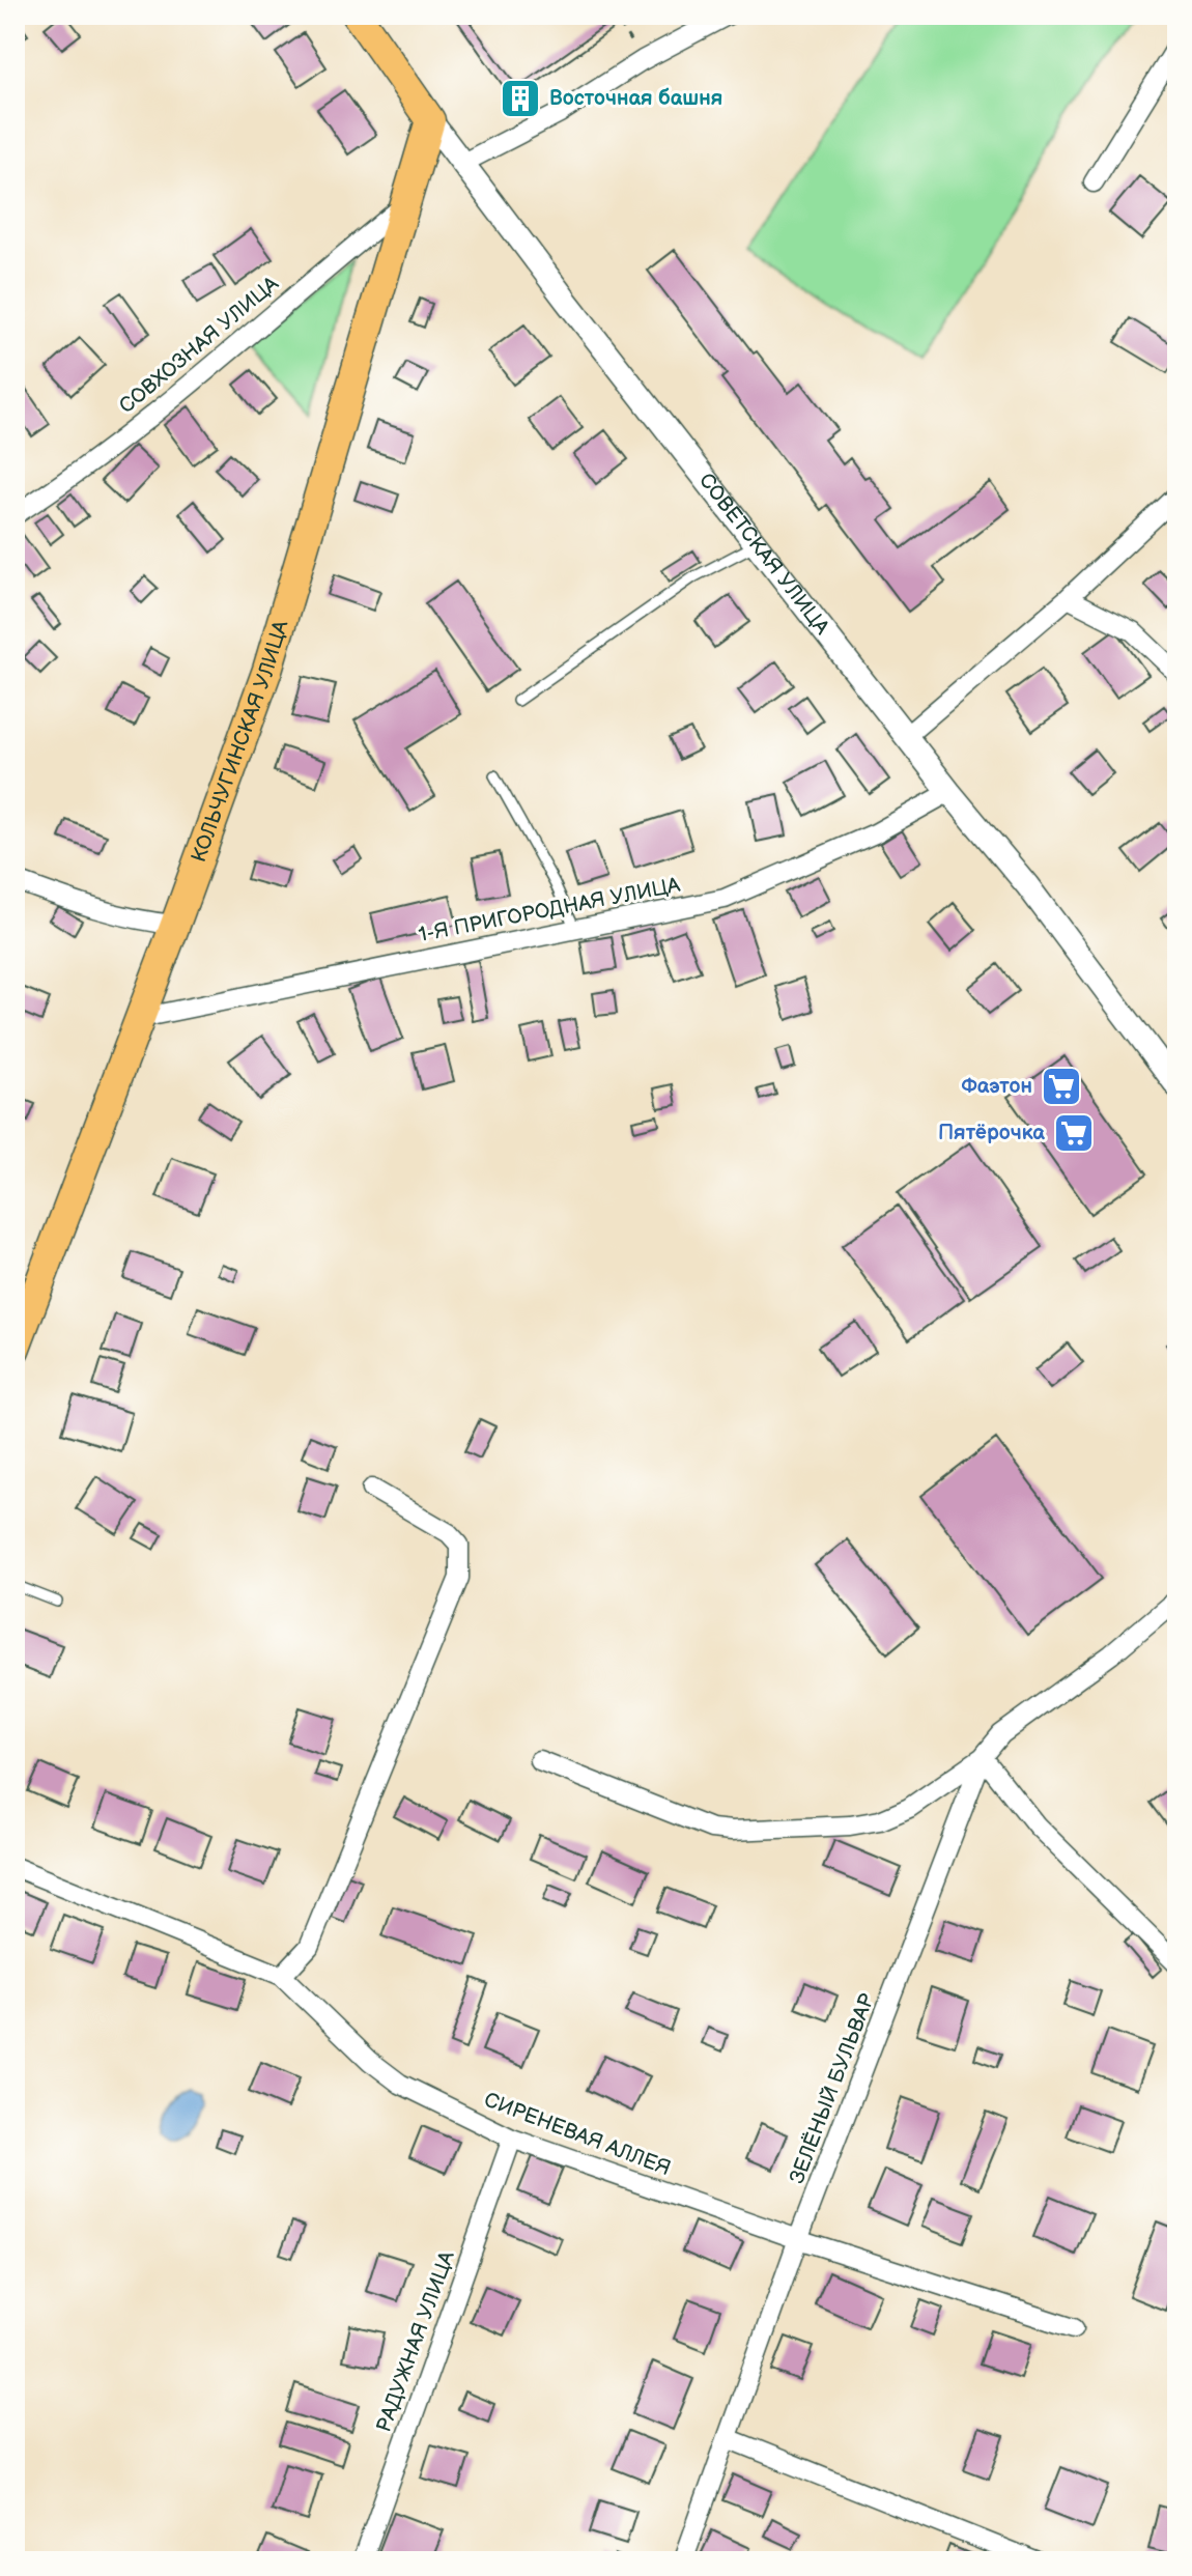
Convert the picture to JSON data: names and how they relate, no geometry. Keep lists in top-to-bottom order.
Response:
{
  "streets": {
    "main road": ["СОВЕТСКАЯ УЛИЦА", "КОЛЬЧУГИНСКАЯ УЛИЦА"],
    "street": [
      "СОВХОЗНАЯ УЛИЦА",
      "1-Я ПРИГОРОДНАЯ УЛИЦА",
      "ЗЕЛЁНЫЙ БУЛЬВАР",
      "СИРЕНЕВАЯ АЛЛЕЯ",
      "РАДУЖНАЯ УЛИЦА"
    ]
  },
  "crossings": [
    ["СОВХОЗНАЯ УЛИЦА", "КОЛЬЧУГИНСКАЯ УЛИЦА"],
    ["СОВЕТСКАЯ УЛИЦА", "КОЛЬЧУГИНСКАЯ УЛИЦА"],
    ["СОВЕТСКАЯ УЛИЦА", "1-Я ПРИГОРОДНАЯ УЛИЦА"],
    ["КОЛЬЧУГИНСКАЯ УЛИЦА", "1-Я ПРИГОРОДНАЯ УЛИЦА"],
    ["ЗЕЛЁНЫЙ БУЛЬВАР", "СИРЕНЕВАЯ АЛЛЕЯ"],
    ["СИРЕНЕВАЯ АЛЛЕЯ", "РАДУЖНАЯ УЛИЦА"]
  ],
  "places": {
    "building": ["Восточная башня"],
    "supermarket": ["Фаэтон", "Пятёрочка"]
  }
}
